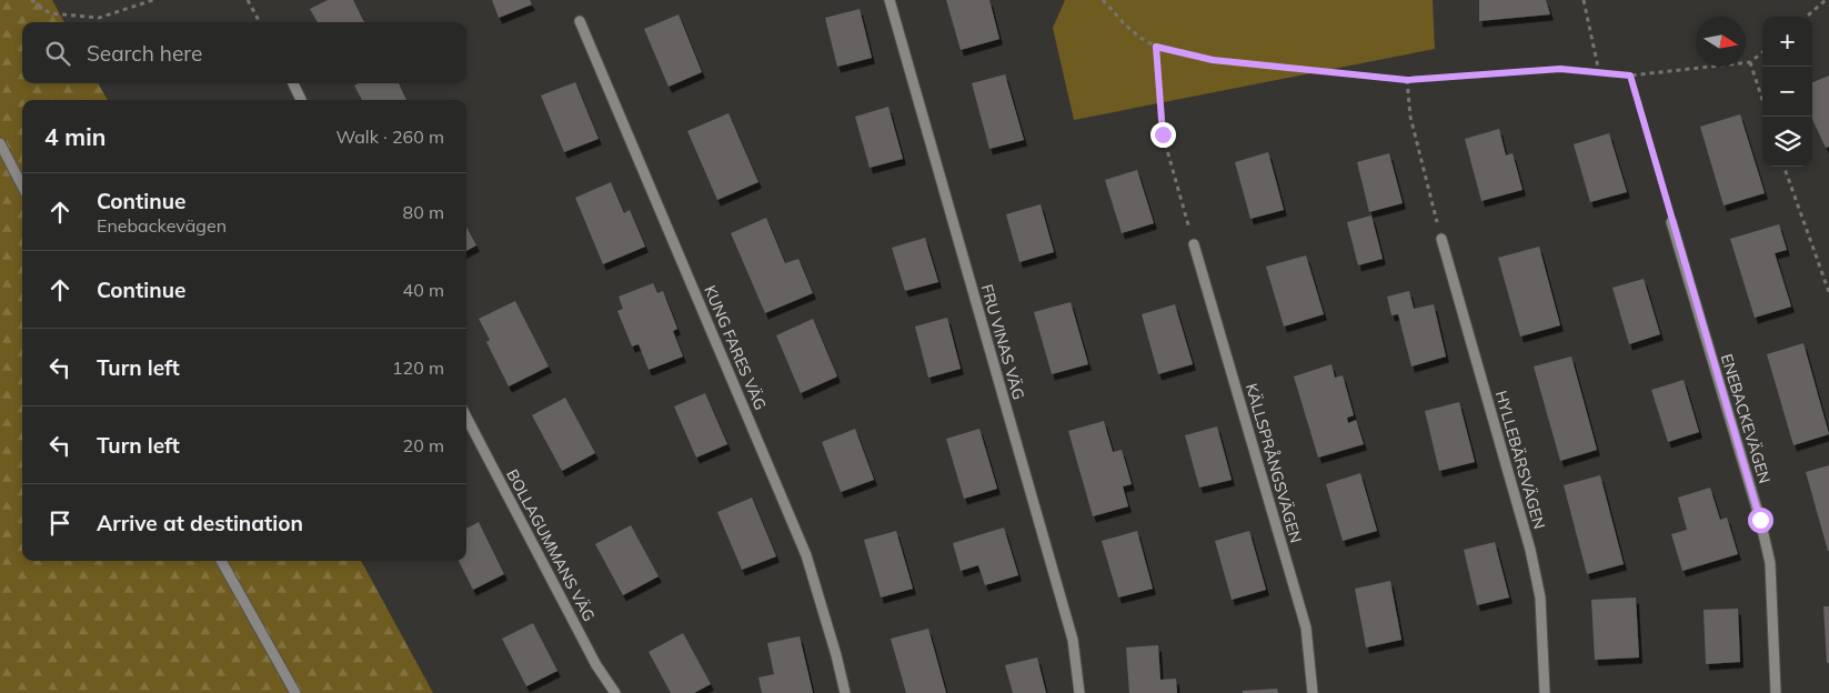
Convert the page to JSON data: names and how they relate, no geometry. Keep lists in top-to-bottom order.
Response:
{
  "streets": {
    "street": [
      "FRU VINAS VÄG",
      "KUNG FARES VÄG",
      "ENEBACKEVÄGEN",
      "HYLLEBÄRSVÄGEN",
      "KÄLLSPRÅNGSVÄGEN",
      "BOLLAGUMMANS VÄG"
    ]
  },
  "north": "right",
  "page": {
    "map_buttons": ["+", "−"],
    "search": "Search here",
    "heading": ["4 min", "Walk · 260 m"],
    "list": [
      ["Continue", "Enebackevägen", "80 m"],
      ["Continue", "40 m"],
      ["Turn left", "120 m"],
      ["Turn left", "20 m"],
      "Arrive at destination"
    ]
  }
}
